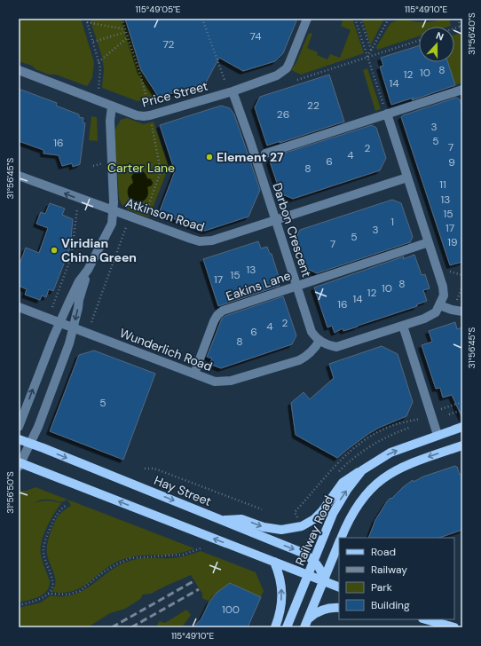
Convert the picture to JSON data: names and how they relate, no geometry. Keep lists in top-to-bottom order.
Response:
{
  "streets": {
    "main road": ["Hay Street", "Railway Road"],
    "street": [
      "Price Street",
      "Atkinson Road",
      "Darbon Crescent",
      "Eakins Lane",
      "Wunderlich Road"
    ]
  },
  "crossings": [
    ["Price Street", "Darbon Crescent"],
    ["Atkinson Road", "Darbon Crescent"],
    ["Darbon Crescent", "Eakins Lane"],
    ["Darbon Crescent", "Wunderlich Road"],
    ["Eakins Lane", "Wunderlich Road"],
    ["Hay Street", "Railway Road"]
  ],
  "parks": ["Carter Lane"],
  "places": ["Element 27", "Viridian China Green"],
  "house_numbers": [
    "74",
    "72",
    "8",
    "10",
    "12",
    "14",
    "22",
    "26",
    "3",
    "5",
    "16",
    "7",
    "2",
    "4",
    "6",
    "9",
    "8",
    "11",
    "13",
    "15",
    "1",
    "17",
    "3",
    "5",
    "19",
    "7",
    "13",
    "15",
    "17",
    "8",
    "10",
    "12",
    "14",
    "16",
    "2",
    "4",
    "6",
    "8",
    "5",
    "100"
  ],
  "legend": [
    "Road",
    "Railway",
    "Park",
    "Building"
  ],
  "north": "top",
  "coordinates": [
    "115°49'05\"E",
    "115°49'10\"E",
    "31°56'40\"S",
    "31°56'45\"S",
    "31°56'50\"S"
  ]
}
